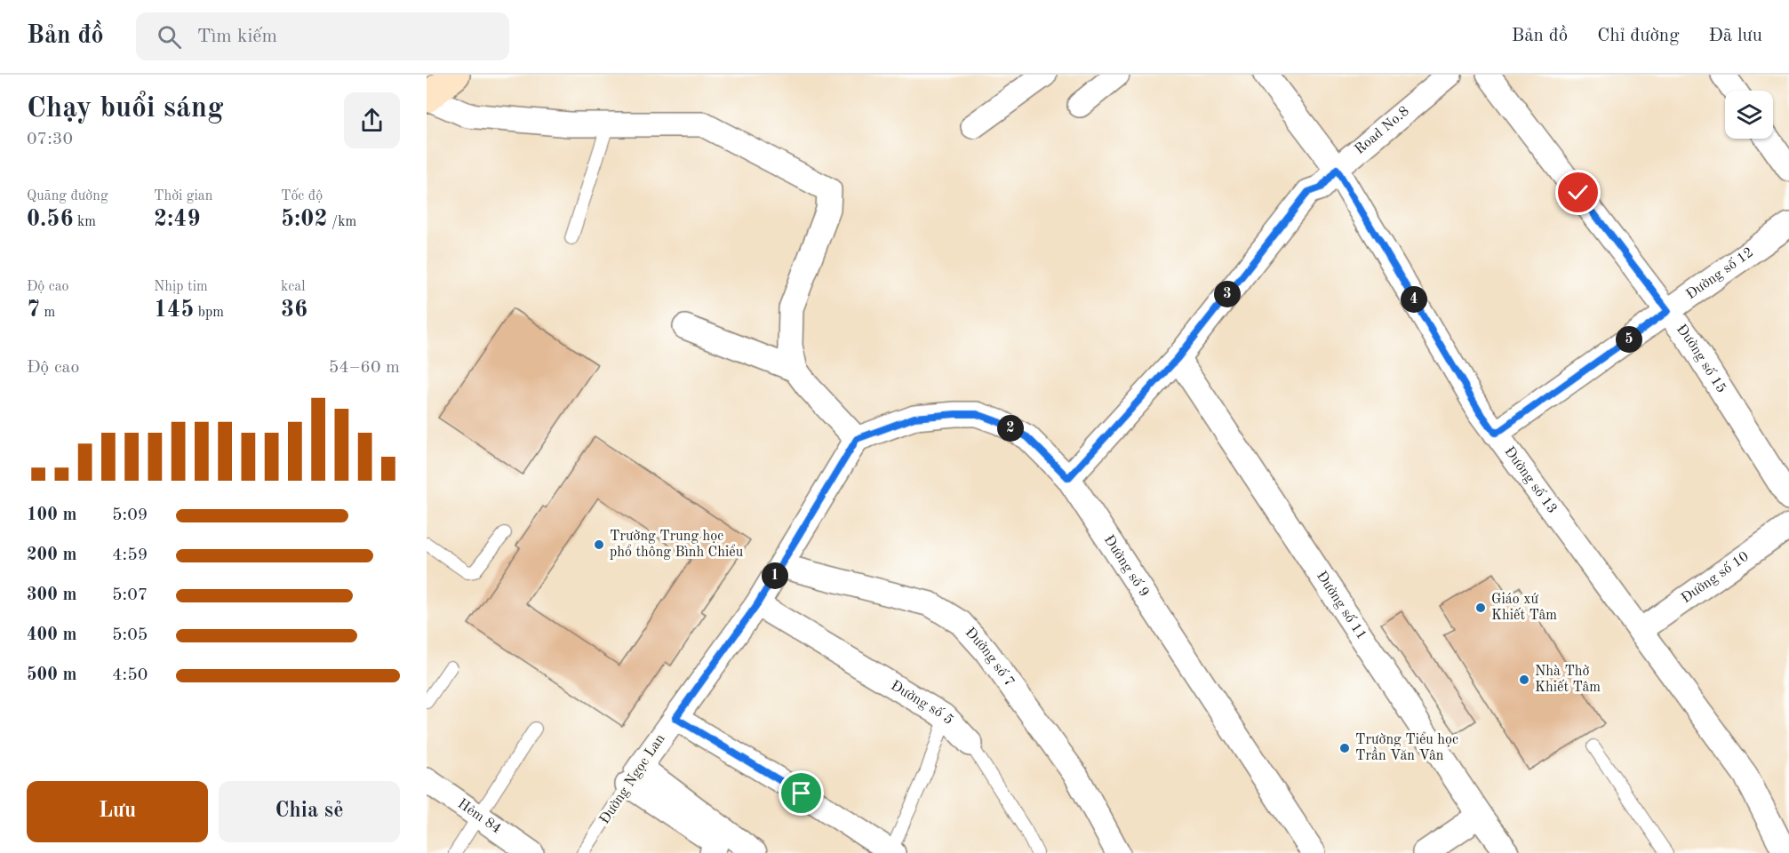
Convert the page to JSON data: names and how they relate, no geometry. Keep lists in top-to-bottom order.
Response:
{
  "streets": {
    "street": [
      "Road No.8",
      "Đường số 12",
      "Đường số 15",
      "Đường số 13",
      "Đường số 9",
      "Đường số 10",
      "Đường số 11",
      "Đường số 7",
      "Đường số 5",
      "Đường Ngọc Lan",
      "Hẻm 84"
    ]
  },
  "crossings": [
    ["Road No.8", "Đường số 13"],
    ["Road No.8", "Đường số 9"],
    ["Road No.8", "Đường số 11"],
    ["Đường số 12", "Đường số 15"],
    ["Đường số 12", "Đường số 13"],
    ["Đường số 13", "Đường số 10"],
    ["Đường số 9", "Đường Ngọc Lan"],
    ["Đường số 7", "Đường Ngọc Lan"],
    ["Đường số 5", "Đường Ngọc Lan"]
  ],
  "places": [
    "Trường Trung học phổ thông Bình Chiểu",
    "Giáo xứ Khiết Tâm",
    "Nhà Thờ Khiết Tâm",
    "Trường Tiểu học Trần Văn Vân"
  ],
  "page": {
    "header": "Bản đồ",
    "search": "Tìm kiếm",
    "nav": ["Bản đồ", "Chỉ đường", "Đã lưu"],
    "heading": ["Chạy buổi sáng", "07:30"],
    "stats": [
      ["Quãng đường", "0.56 km"],
      ["Thời gian", "2:49"],
      ["Tốc độ", "5:02 /km"],
      ["Độ cao", "7 m"],
      ["Nhịp tim", "145 bpm"],
      ["kcal", "36"]
    ],
    "pins": [
      "3",
      "4",
      "5",
      "2",
      "1"
    ],
    "chart": ["Độ cao", "54–60 m"],
    "list": [
      {
        "name": "100 m",
        "note": "5:09"
      },
      {
        "name": "200 m",
        "note": "4:59"
      },
      {
        "name": "300 m",
        "note": "5:07"
      },
      {
        "name": "400 m",
        "note": "5:05"
      },
      {
        "name": "500 m",
        "note": "4:50"
      }
    ],
    "buttons": ["Lưu", "Chia sẻ"]
  }
}
